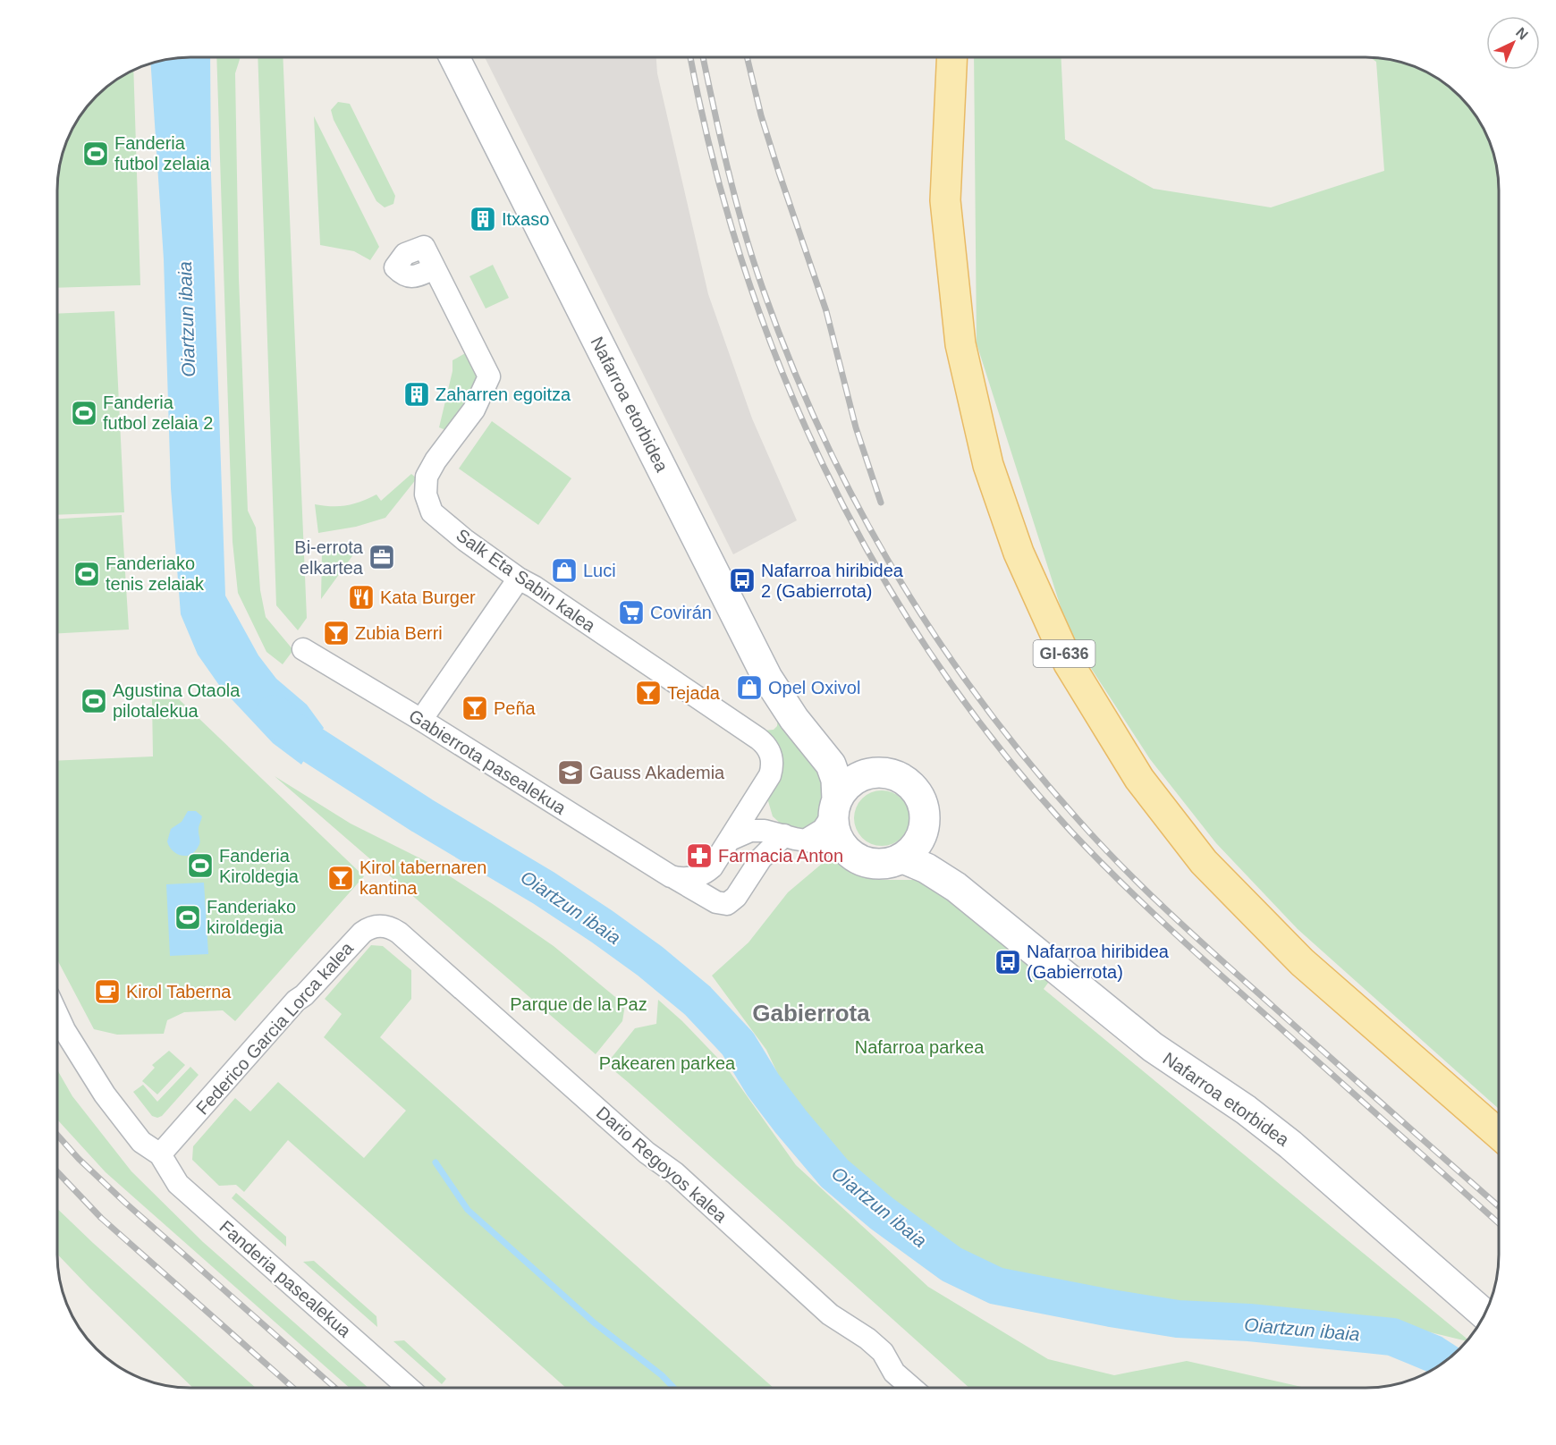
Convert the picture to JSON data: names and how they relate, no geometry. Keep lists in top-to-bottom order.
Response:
{
  "streets": {
    "main road": ["Nafarroa etorbidea", "GI-636"],
    "street": [
      "Salk Eta Sabin kalea",
      "Gabierrota pasealekua",
      "Federico Garcia Lorca kalea",
      "Dario Regoyos kalea",
      "Fanderia pasealekua"
    ]
  },
  "crossings": [
    ["Salk Eta Sabin kalea", "Gabierrota pasealekua"],
    ["Federico Garcia Lorca kalea", "Dario Regoyos kalea"],
    ["Federico Garcia Lorca kalea", "Fanderia pasealekua"]
  ],
  "districts": ["Gabierrota"],
  "water": ["Oiartzun ibaia"],
  "parks": ["Parque de la Paz", "Nafarroa parkea", "Pakearen parkea"],
  "places": {
    "sports": [
      "Fanderia futbol zelaia",
      "Fanderia futbol zelaia 2",
      "Fanderiako tenis zelaiak",
      "Agustina Otaola pilotalekua",
      "Fanderia Kiroldegia",
      "Fanderiako kiroldegia"
    ],
    "building": ["Itxaso", "Zaharren egoitza"],
    "office": ["Bi-errota elkartea"],
    "shop": ["Luci", "Opel Oxivol"],
    "bus stop": ["Nafarroa hiribidea 2 (Gabierrota)", "Nafarroa hiribidea (Gabierrota)"],
    "restaurant": ["Kata Burger"],
    "supermarket": ["Covirán"],
    "bar": [
      "Zubia Berri",
      "Tejada",
      "Peña",
      "Kirol tabernaren kantina"
    ],
    "school or university": ["Gauss Akademia"],
    "pharmacy": ["Farmacia Anton"],
    "cafe": ["Kirol Taberna"]
  },
  "north": "top right"
}
